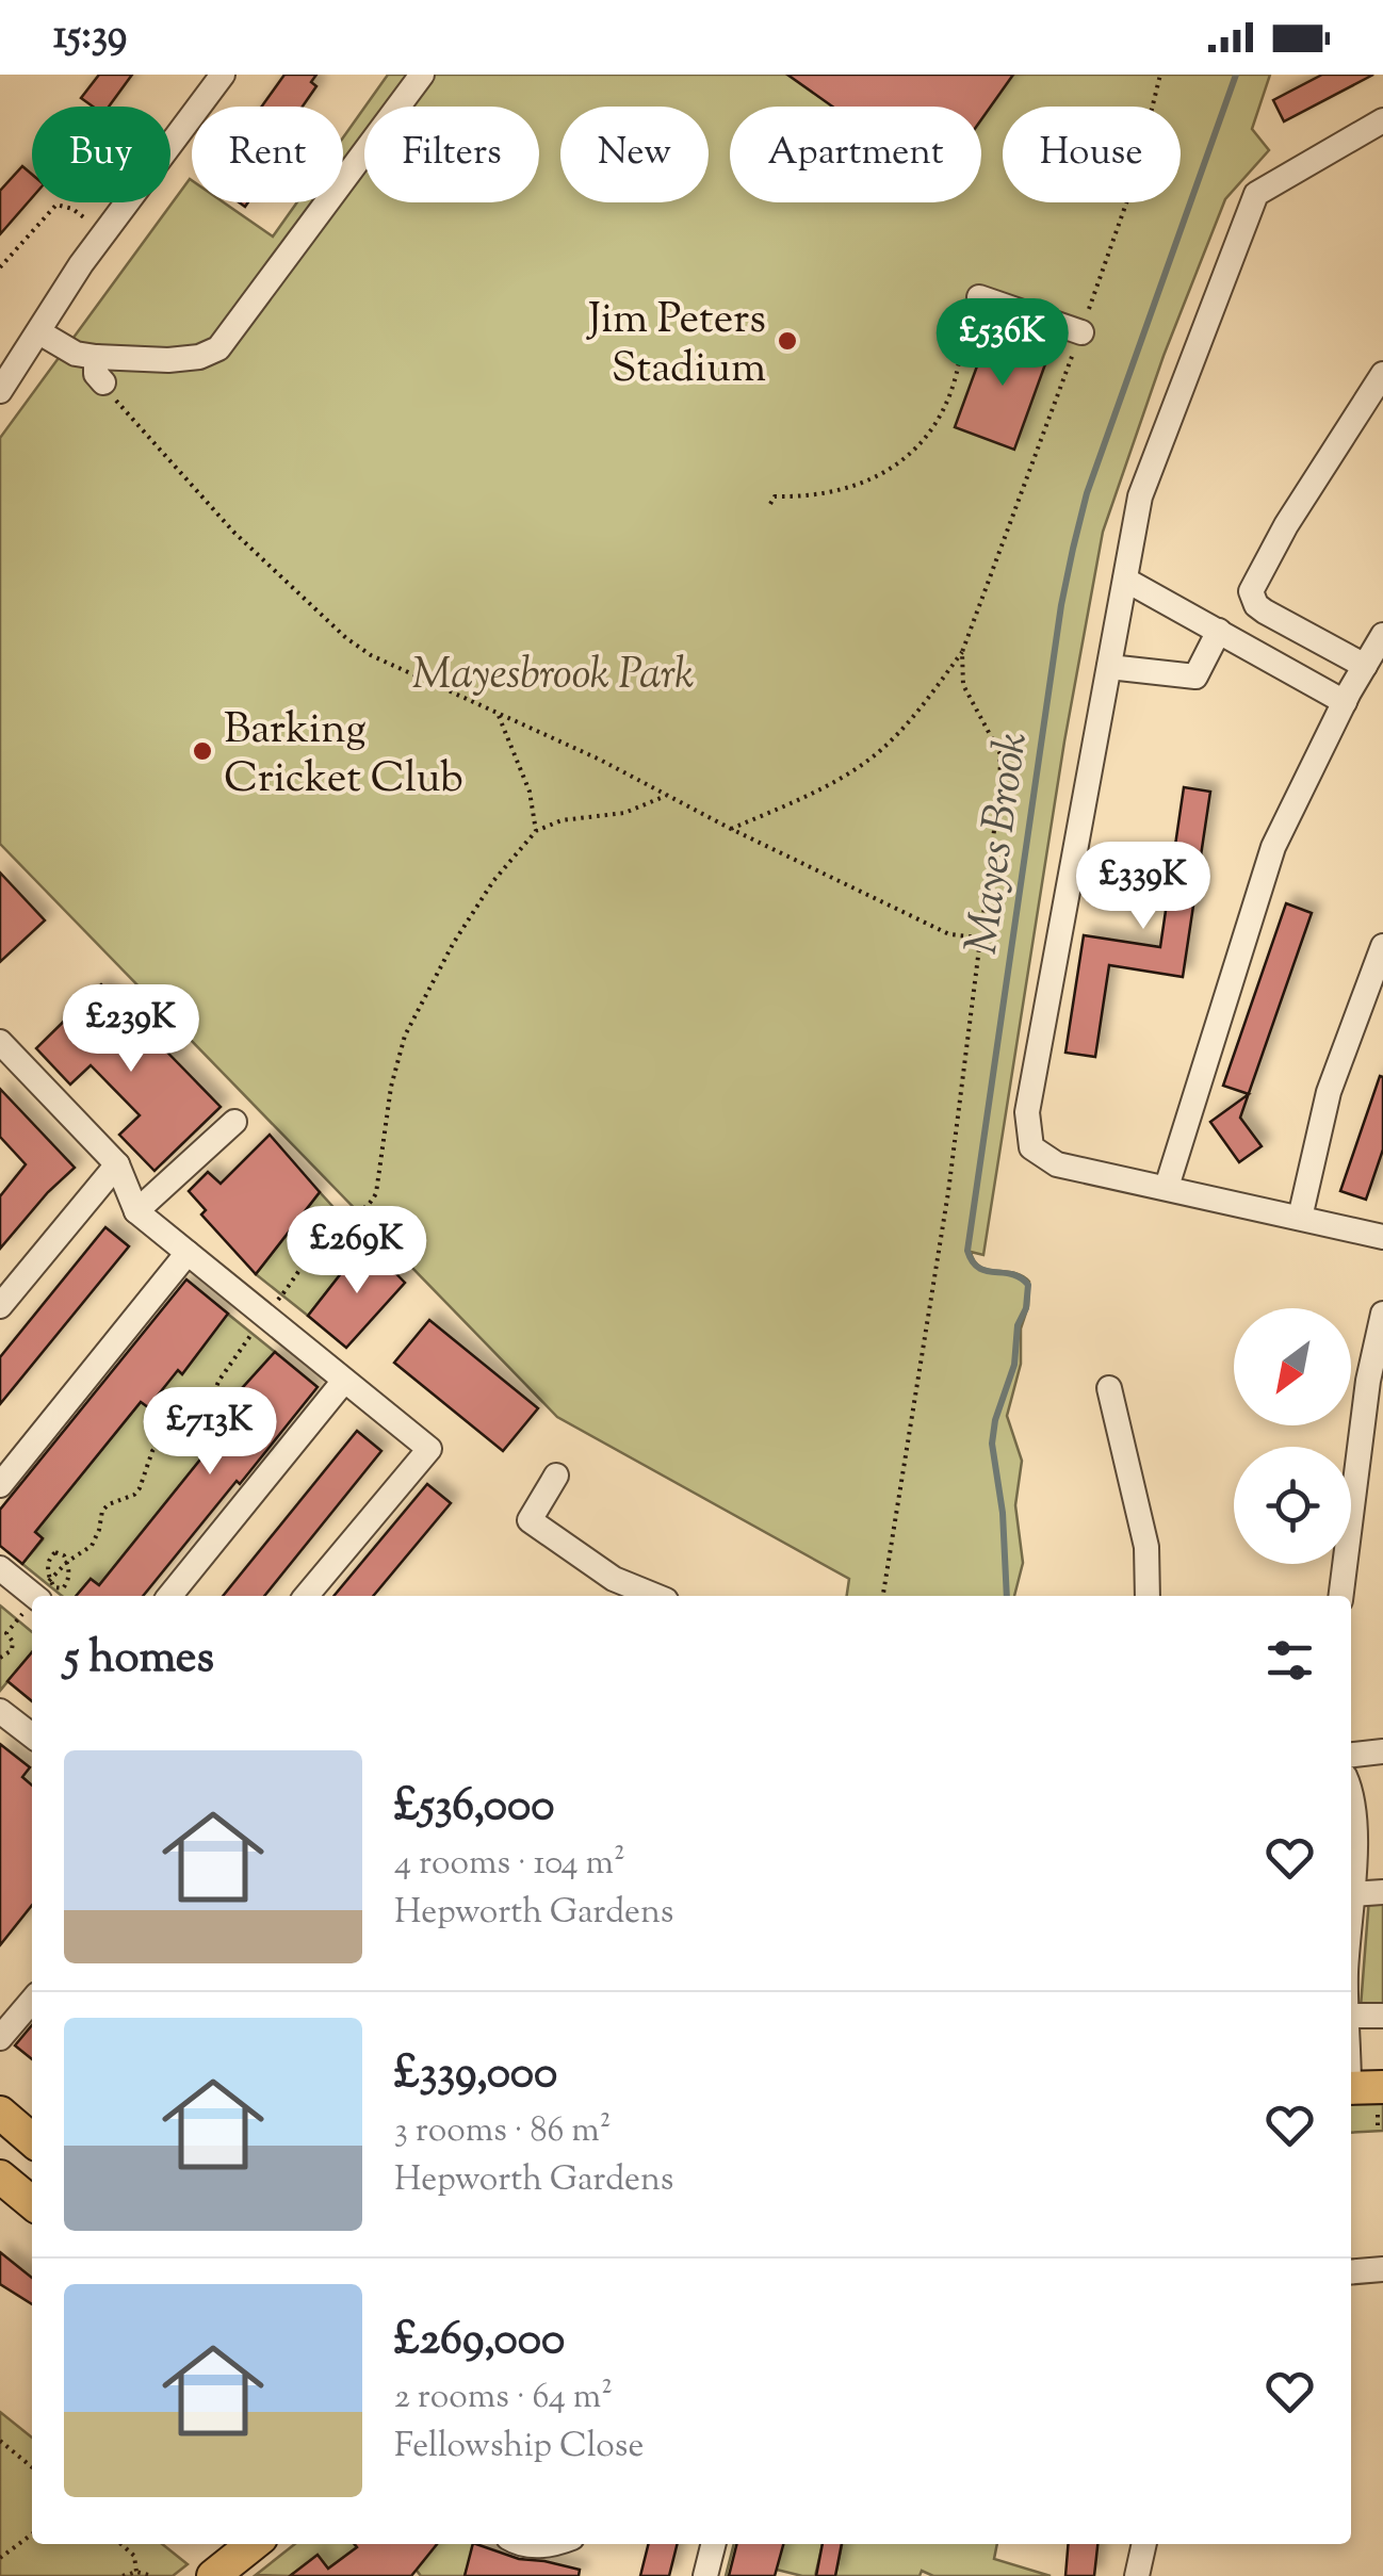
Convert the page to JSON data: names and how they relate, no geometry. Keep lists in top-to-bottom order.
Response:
{
  "water": ["Mayes Brook"],
  "parks": ["Mayesbrook Park"],
  "places": ["Jim Peters Stadium", "Barking Cricket Club"],
  "north": "bottom left",
  "page": {
    "status": "15:39",
    "chip": [
      "Buy",
      "Rent",
      "Filters",
      "New",
      "Apartment",
      "House"
    ],
    "price": [
      "£536K",
      "£339K",
      "£239K",
      "£269K",
      "£713K"
    ],
    "heading": "5 homes",
    "list": [
      {
        "name": "£536,000",
        "note": "4 rooms · 104 m² · Hepworth Gardens"
      },
      {
        "name": "£339,000",
        "note": "3 rooms · 86 m² · Hepworth Gardens"
      },
      {
        "name": "£269,000",
        "note": "2 rooms · 64 m² · Fellowship Close"
      }
    ]
  }
}
